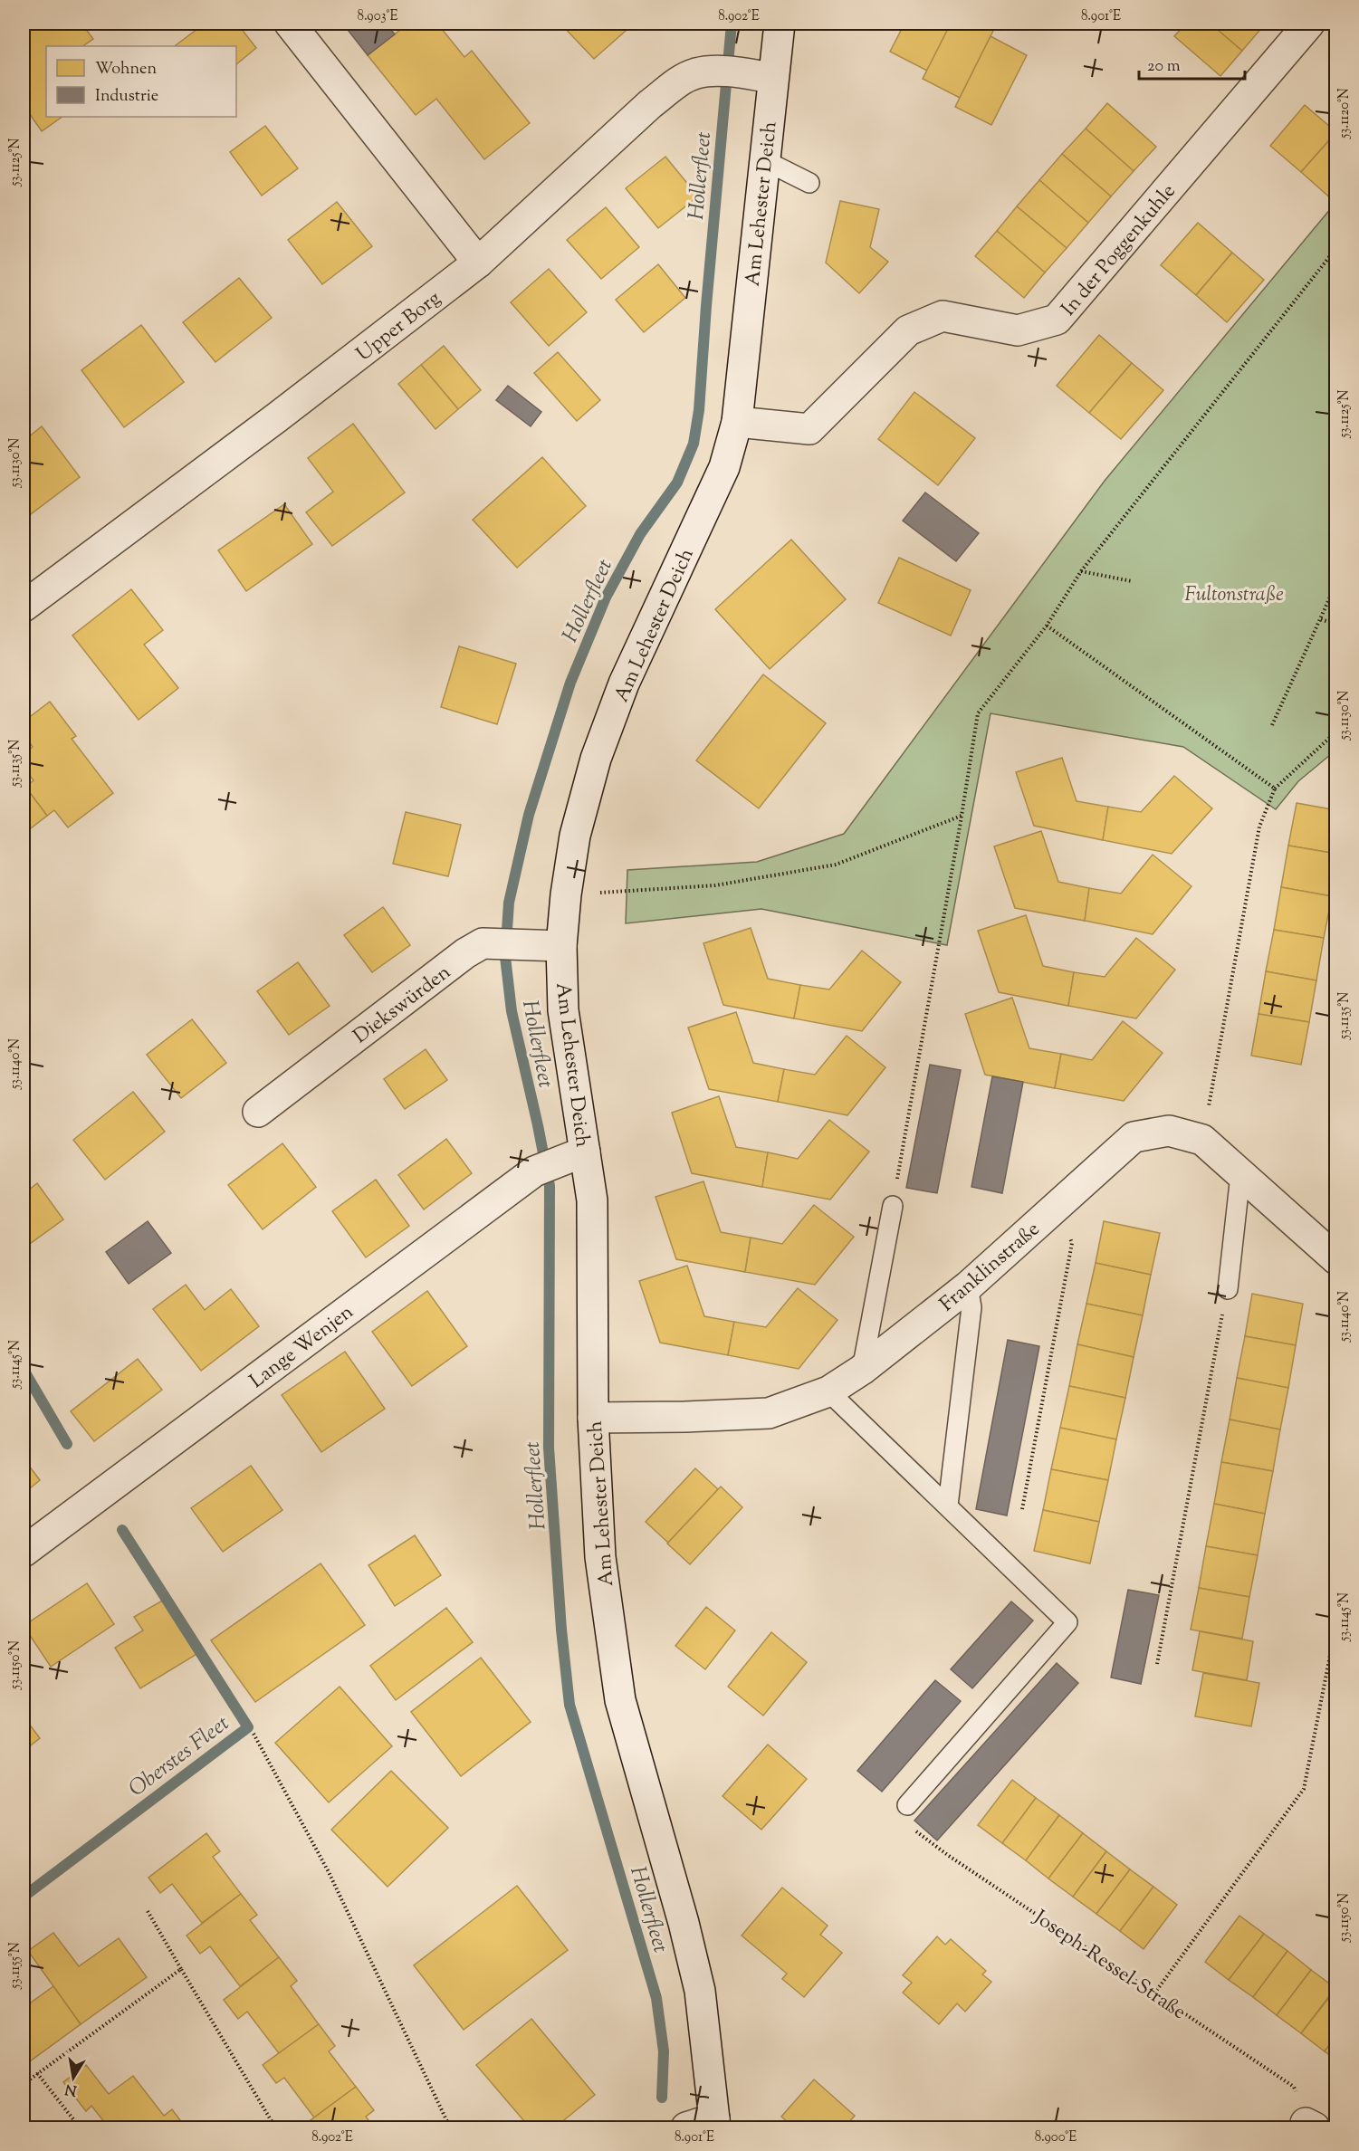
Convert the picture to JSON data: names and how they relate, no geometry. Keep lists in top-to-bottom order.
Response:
{
  "streets": {
    "street": [
      "Am Lehester Deich",
      "In der Poggenkuhle",
      "Upper Borg",
      "Diekswürden",
      "Franklinstraße",
      "Lange Wenjen"
    ],
    "path": ["Joseph-Ressel-Straße"]
  },
  "crossings": [
    ["Am Lehester Deich", "In der Poggenkuhle"],
    ["Am Lehester Deich", "Upper Borg"],
    ["Am Lehester Deich", "Diekswürden"],
    ["Am Lehester Deich", "Franklinstraße"],
    ["Am Lehester Deich", "Lange Wenjen"]
  ],
  "water": ["Hollerfleet", "Oberstes Fleet"],
  "parks": ["Fultonstraße"],
  "legend": ["Wohnen", "Industrie"],
  "scale_bar": "20 m",
  "north": "bottom",
  "coordinates": [
    "8.903°E",
    "8.902°E",
    "8.901°E",
    "53.1120°N",
    "53.1125°N",
    "53.1130°N",
    "53.1135°N",
    "53.1140°N",
    "53.1145°N",
    "53.1150°N",
    "53.1155°N",
    "8.900°E"
  ]
}
